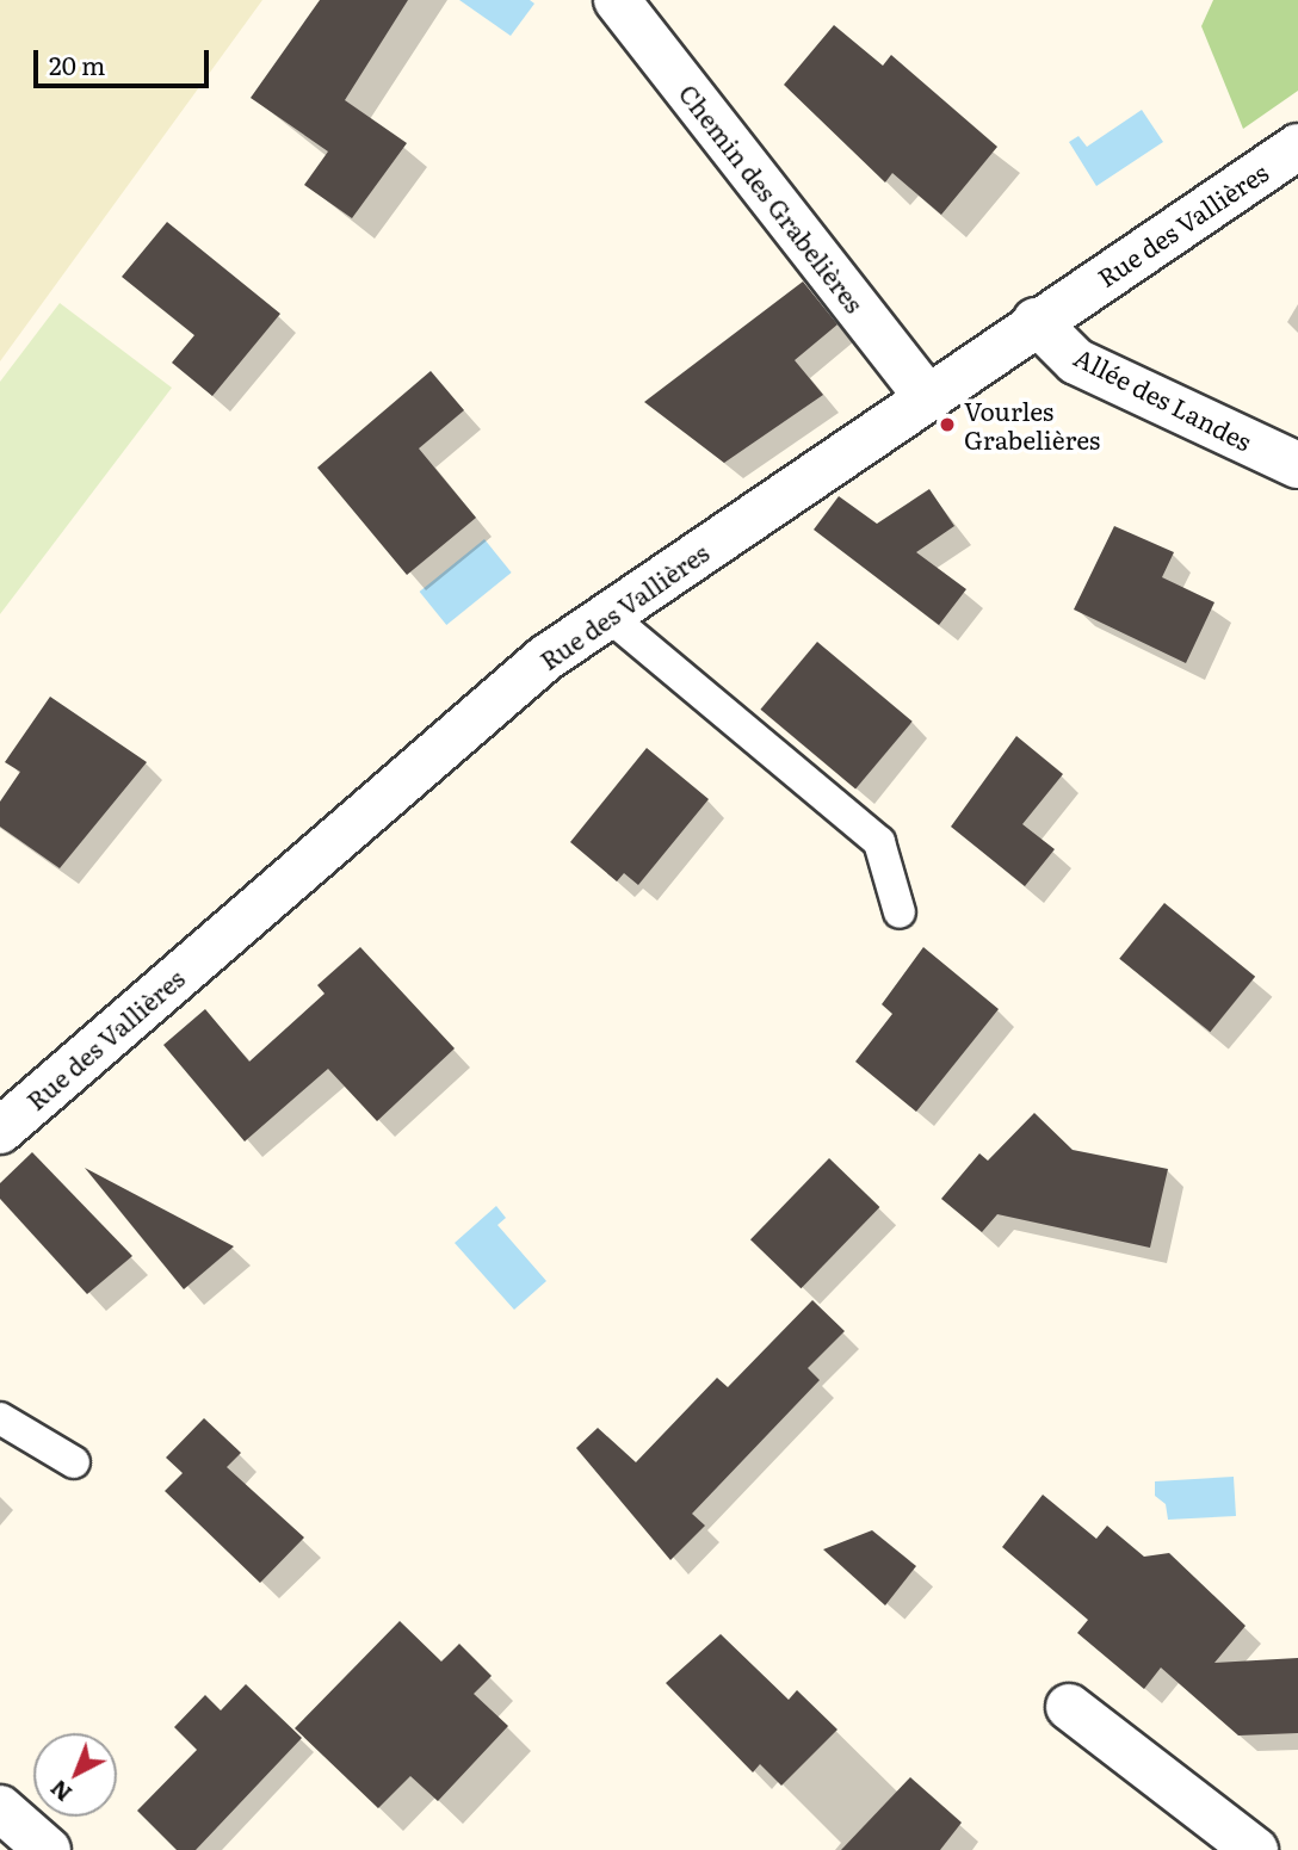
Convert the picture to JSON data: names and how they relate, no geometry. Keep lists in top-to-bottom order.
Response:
{
  "streets": {
    "street": ["Chemin des Grabelières", "Rue des Vallières", "Allée des Landes"]
  },
  "crossings": [
    ["Chemin des Grabelières", "Rue des Vallières"],
    ["Rue des Vallières", "Allée des Landes"]
  ],
  "places": ["Vourles Grabelières"],
  "scale_bar": "20 m",
  "north": "bottom left"
}
